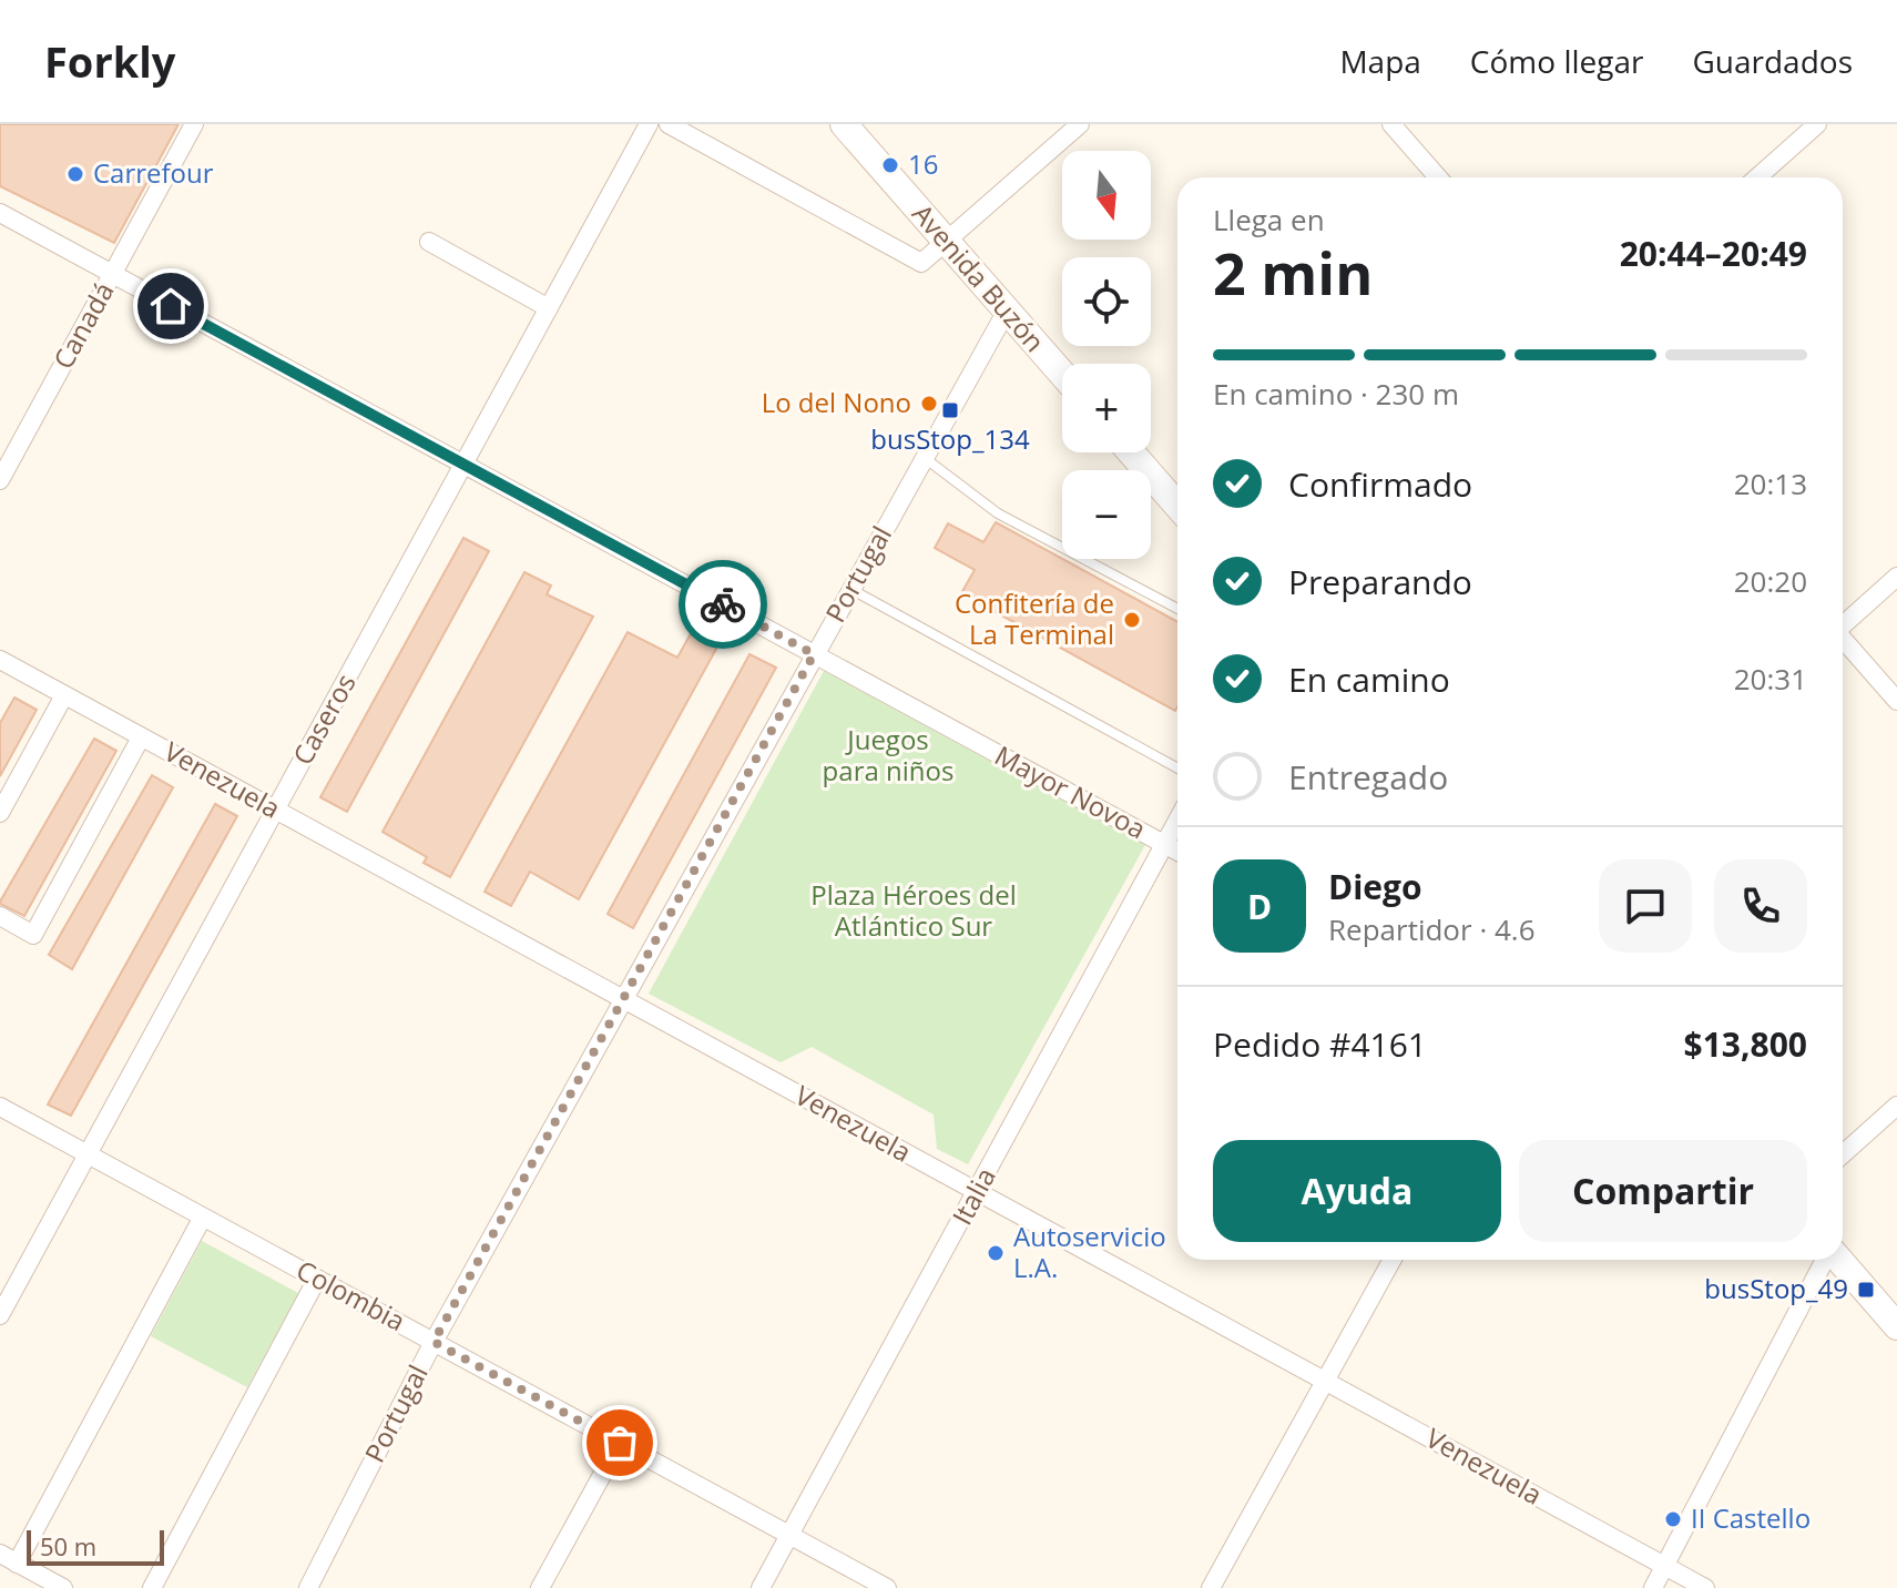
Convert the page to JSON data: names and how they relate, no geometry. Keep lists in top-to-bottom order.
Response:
{
  "streets": {
    "main road": ["Avenida Buzón"],
    "street": [
      "Canadá",
      "Portugal",
      "Caseros",
      "Venezuela",
      "Mayor Novoa",
      "Italia",
      "Colombia"
    ]
  },
  "crossings": [
    ["Avenida Buzón", "Portugal"],
    ["Canadá", "Mayor Novoa"],
    ["Portugal", "Venezuela"],
    ["Portugal", "Mayor Novoa"],
    ["Portugal", "Colombia"],
    ["Caseros", "Venezuela"],
    ["Caseros", "Mayor Novoa"],
    ["Caseros", "Colombia"],
    ["Venezuela", "Italia"],
    ["Mayor Novoa", "Italia"],
    ["Italia", "Colombia"]
  ],
  "parks": ["Juegos para niños", "Plaza Héroes del Atlántico Sur"],
  "places": {
    "other": [
      "16",
      "Carrefour",
      "Lo del Nono",
      "Confitería de La Terminal",
      "Autoservicio L.A.",
      "II Castello"
    ],
    "transit": ["busStop_134", "busStop_49"]
  },
  "scale_bar": "50 m",
  "north": "bottom",
  "page": {
    "header": "Forkly",
    "nav": ["Mapa", "Cómo llegar", "Guardados"],
    "map_buttons": ["+", "−"],
    "heading": ["2 min", "Llega en", "20:44–20:49"],
    "panel": [
      "Diego",
      "Repartidor · 4.6",
      "Pedido #4161",
      "$13,800"
    ],
    "bar": "En camino · 230 m",
    "list": [
      ["Confirmado", "20:13"],
      ["Preparando", "20:20"],
      ["En camino", "20:31"],
      "Entregado"
    ],
    "round": "D",
    "buttons": ["Ayuda", "Compartir"],
    "scale": "50 m"
  }
}
